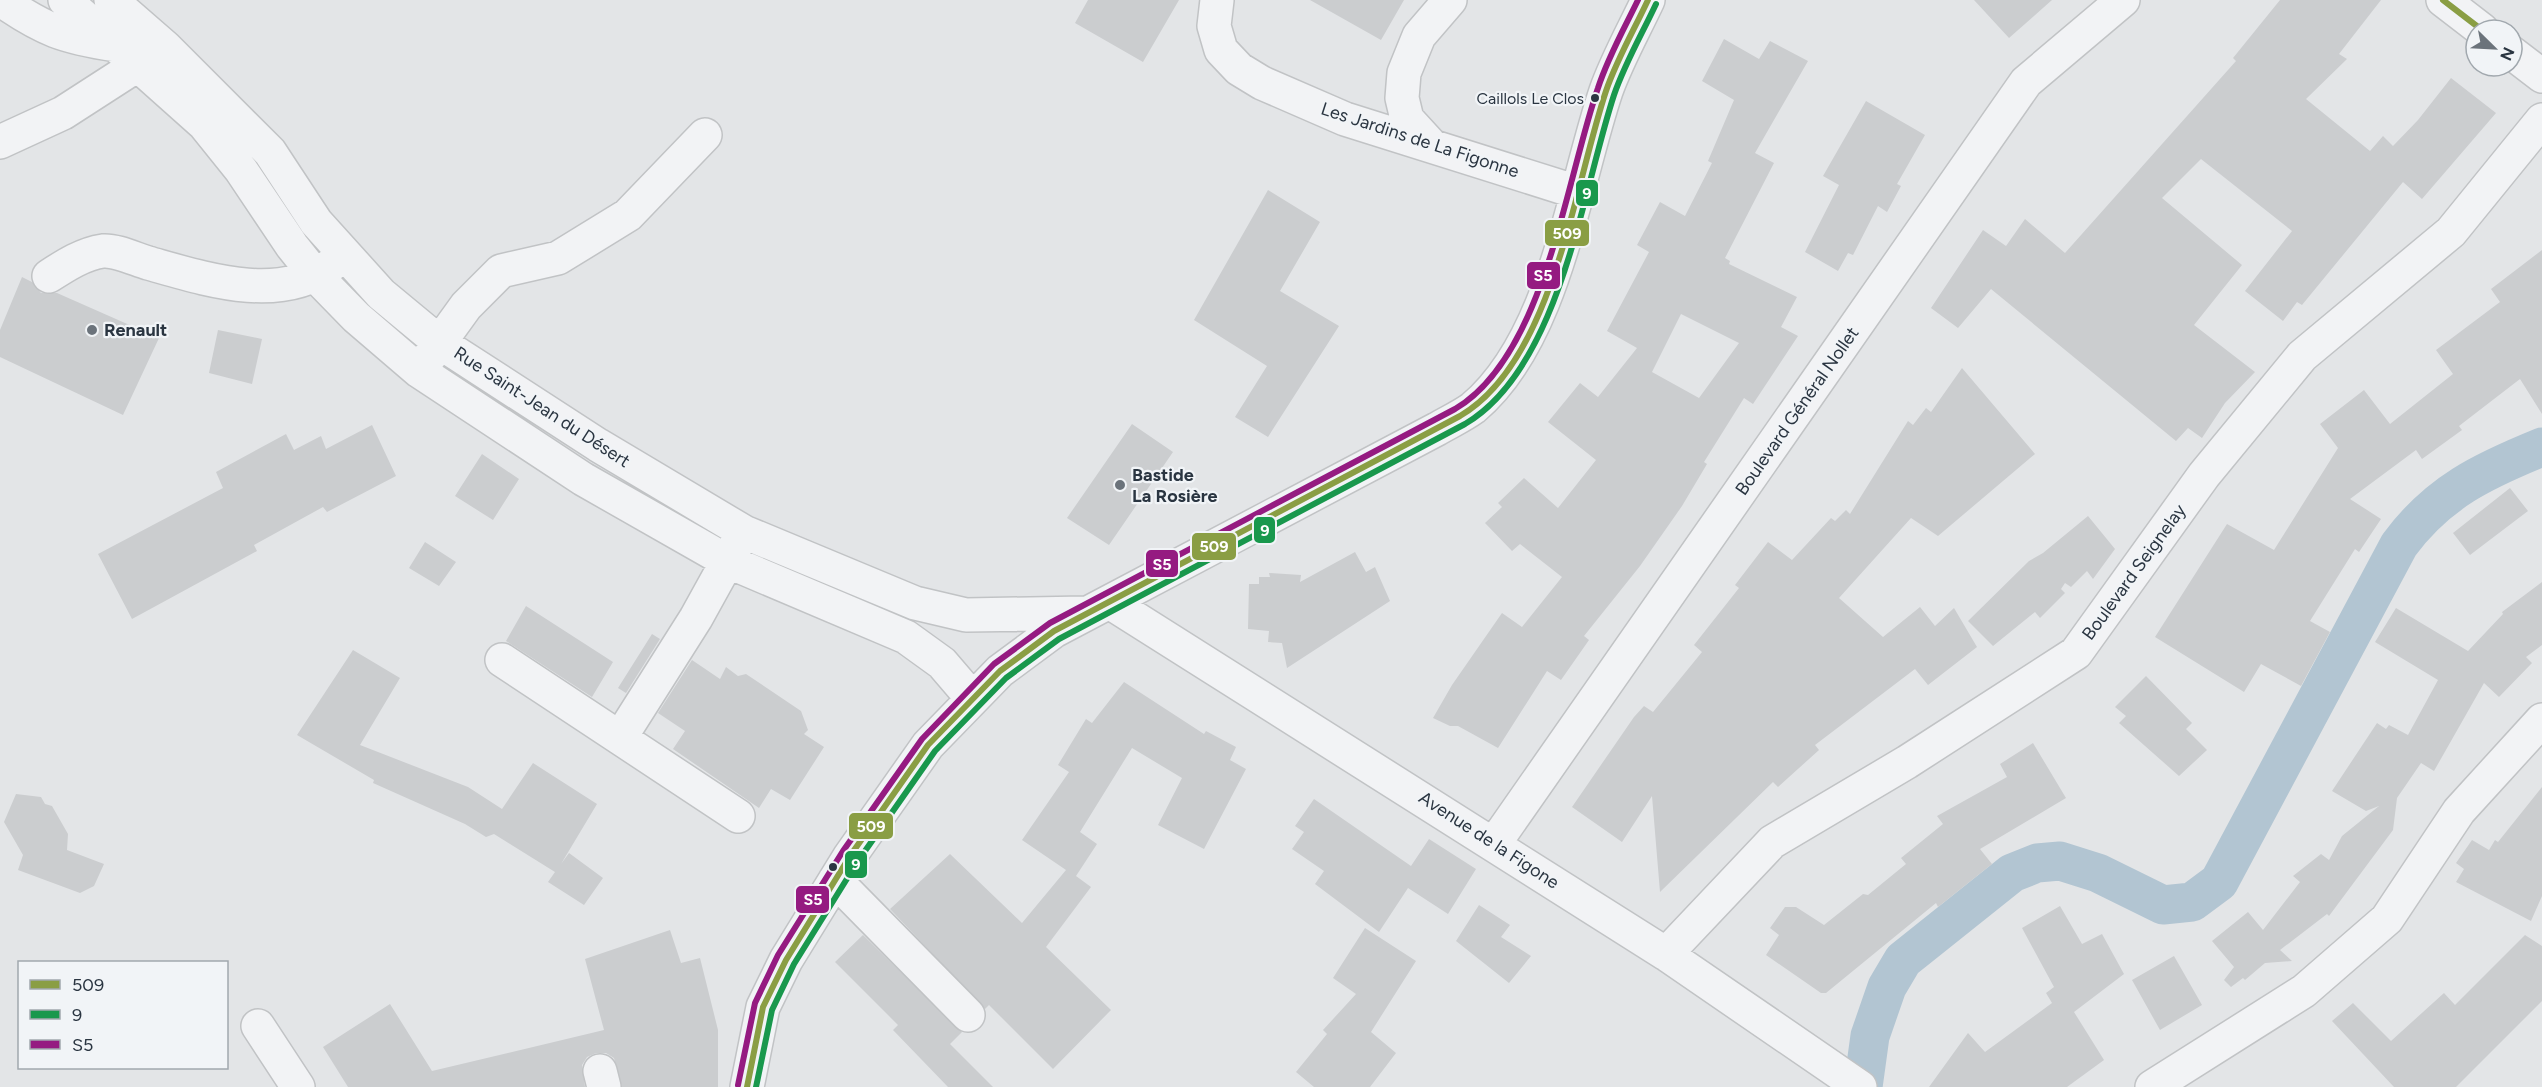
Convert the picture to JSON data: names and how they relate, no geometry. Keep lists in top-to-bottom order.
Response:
{
  "streets": {
    "street": [
      "Les Jardins de La Figonne",
      "Rue Saint-Jean du Désert",
      "Boulevard Général Nollet",
      "Boulevard Seignelay",
      "Avenue de la Figone"
    ]
  },
  "crossings": [
    ["Rue Saint-Jean du Désert", "Avenue de la Figone"],
    ["Boulevard Général Nollet", "Avenue de la Figone"],
    ["Boulevard Seignelay", "Avenue de la Figone"]
  ],
  "places": ["Caillols Le Clos", "Renault", "Bastide La Rosière"],
  "lines": ["transit line 509", "transit line S5", "transit line 9"],
  "legend": ["509", "9", "S5"],
  "north": "bottom right"
}
